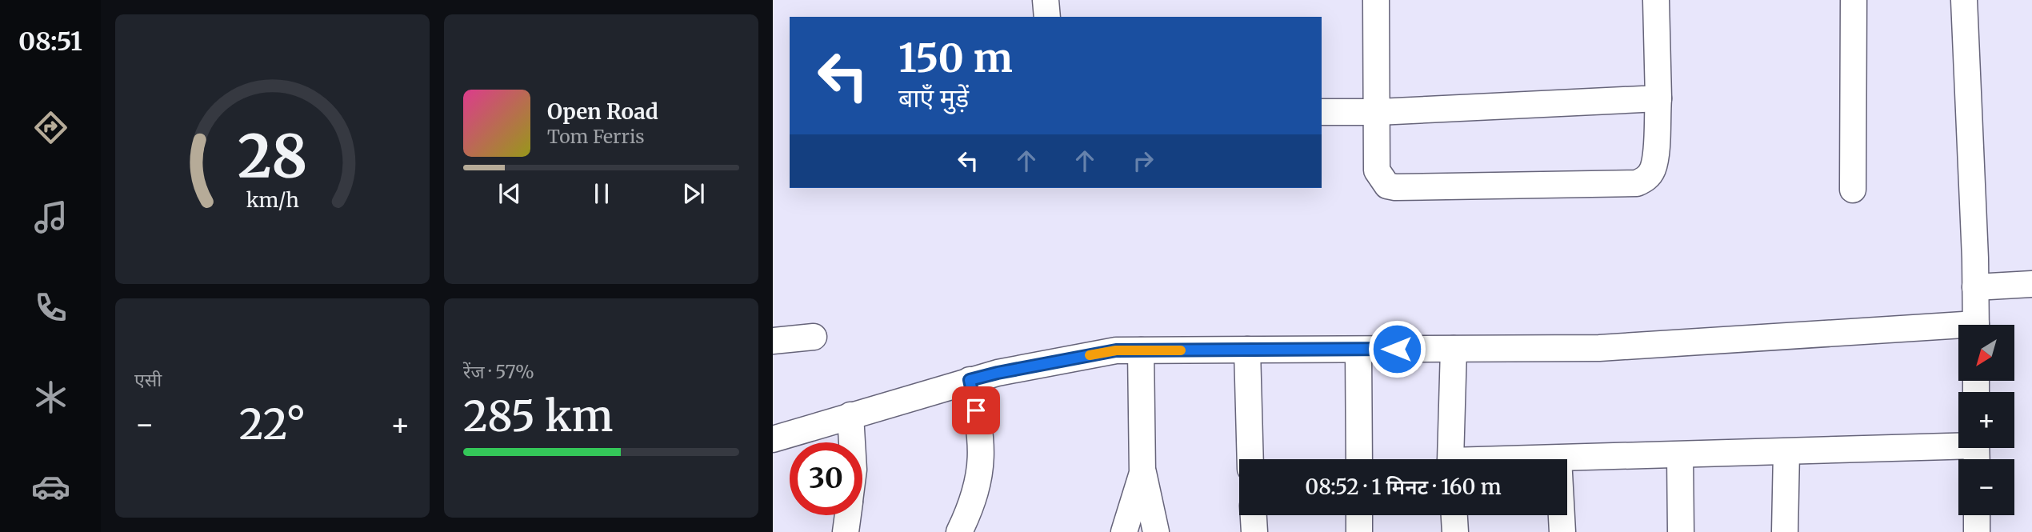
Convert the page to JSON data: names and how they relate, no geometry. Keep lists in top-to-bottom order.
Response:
{
  "north": "bottom left",
  "page": {
    "tabs": "08:51",
    "turn": ["150 m", "बाएँ मुड़ें"],
    "song": ["Open Road", "Tom Ferris"],
    "tile": [
      "एसी",
      ["रेंज · 57%", "285 km"]
    ],
    "map_buttons": ["+", "−"],
    "heat": ["−", "22°", "+"],
    "limit": "30",
    "trip": "08:52 · 1 मिनट · 160 m",
    "gauge": ["28", "km/h"]
  }
}
